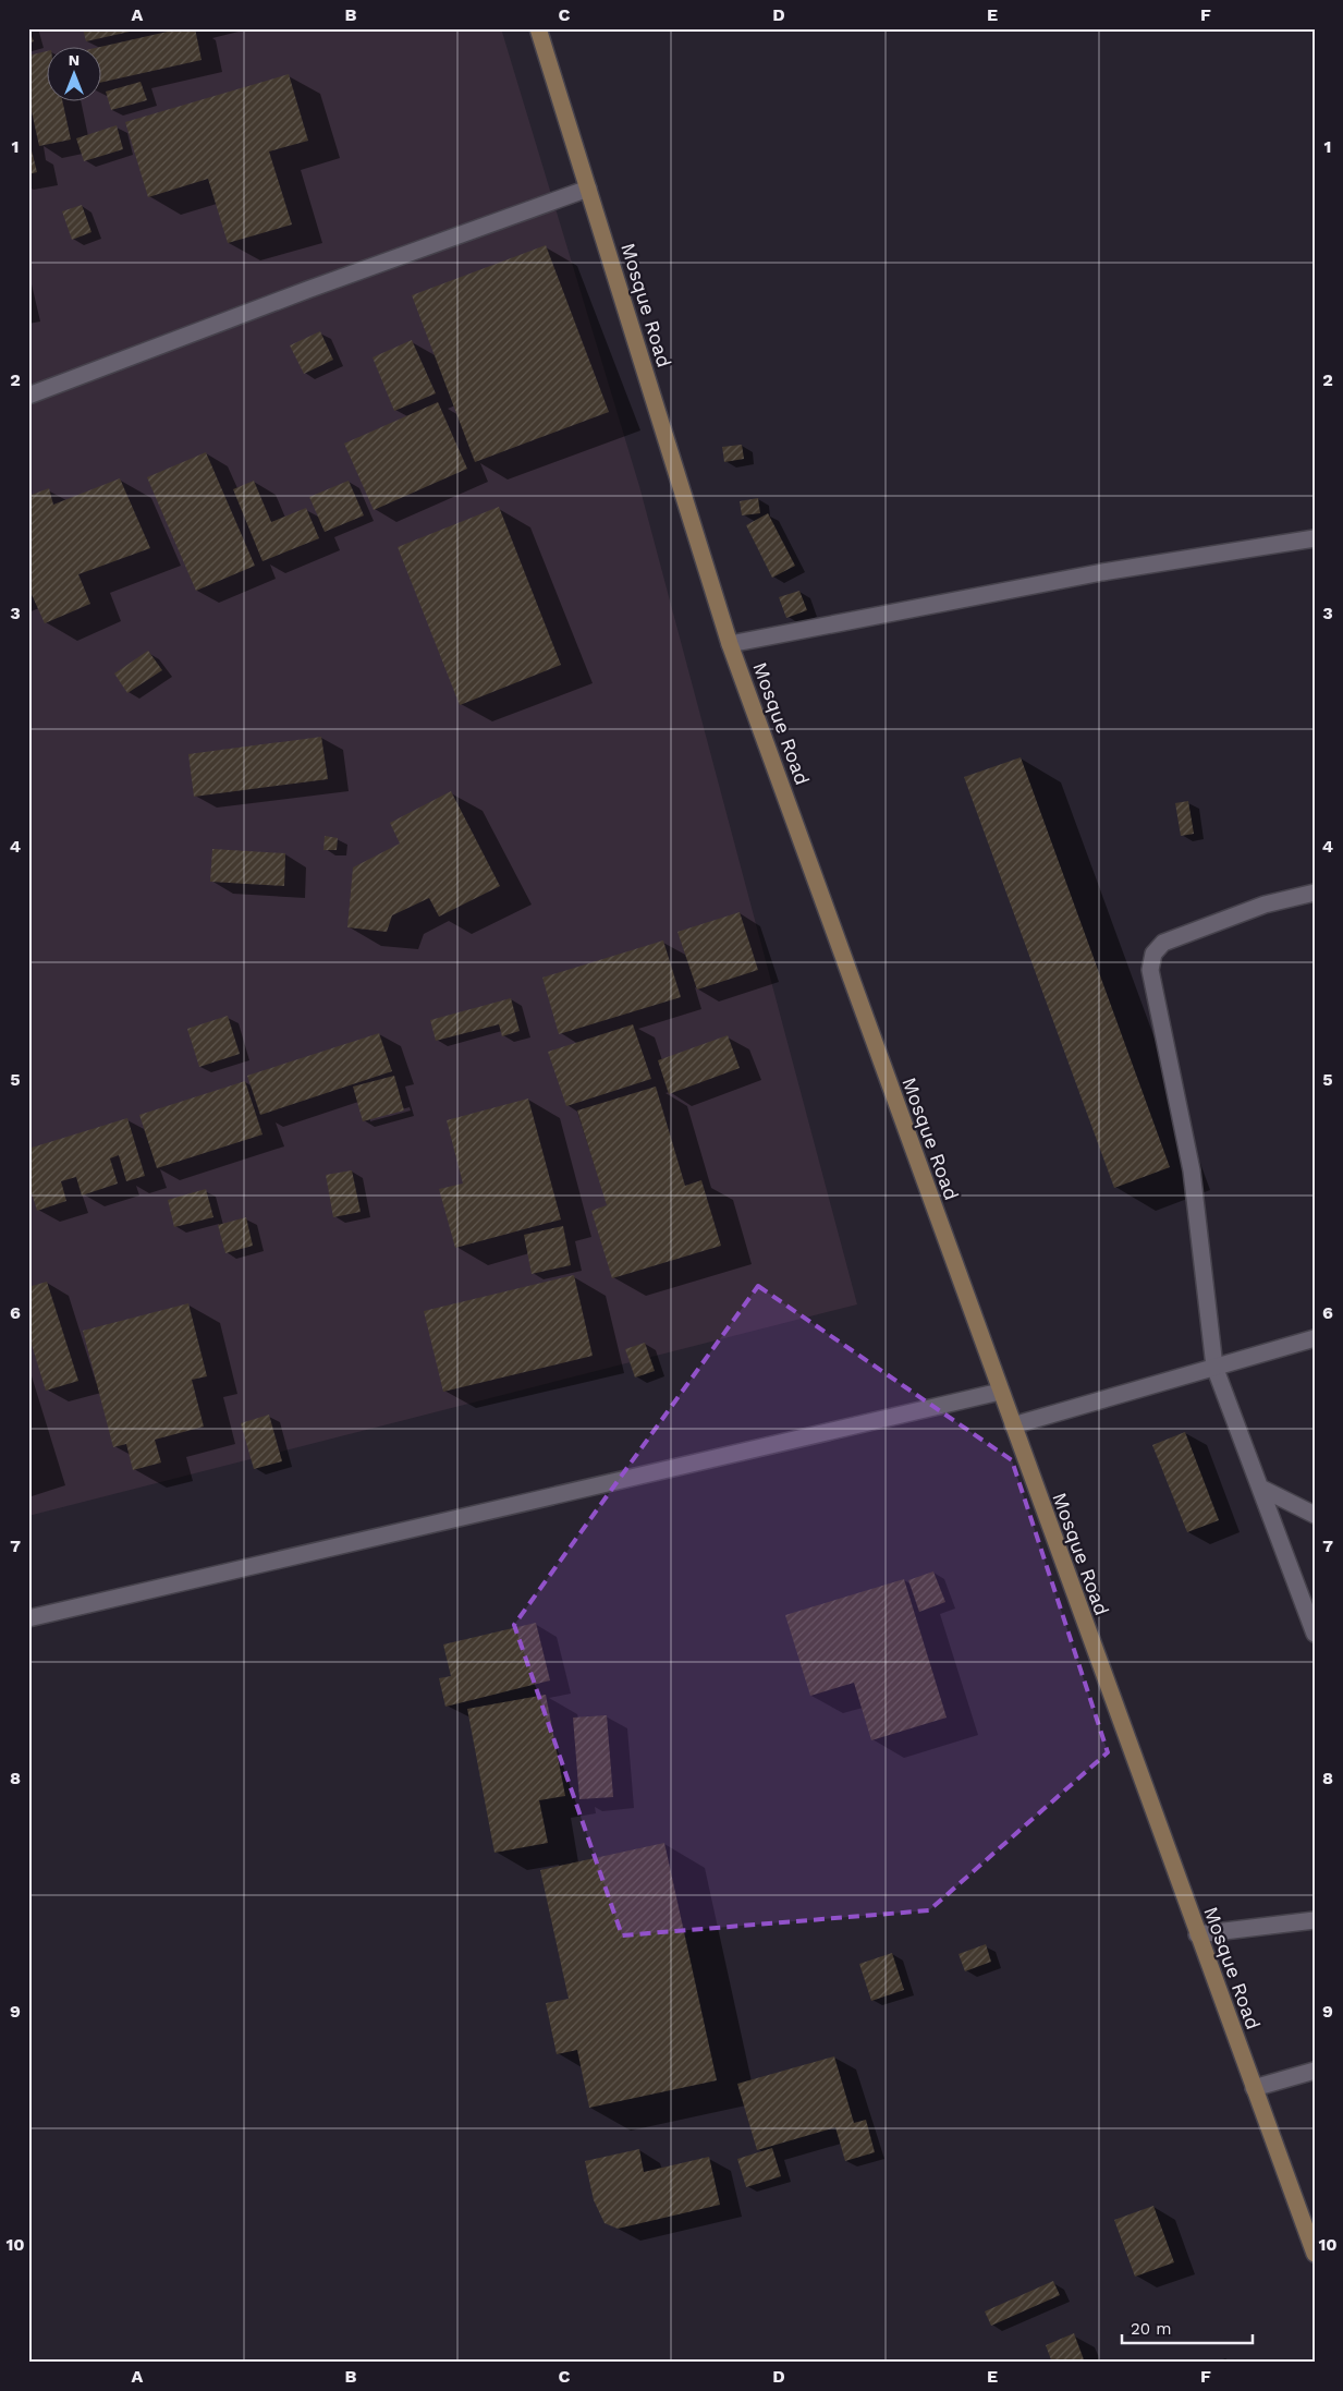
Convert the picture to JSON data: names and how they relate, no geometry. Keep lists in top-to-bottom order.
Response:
{
  "streets": {
    "street": ["Mosque Road"]
  },
  "scale_bar": "20 m",
  "north": "top",
  "grid": {
    "columns": [
      "A",
      "B",
      "C",
      "D",
      "E",
      "F"
    ],
    "rows": [
      "1",
      "2",
      "3",
      "4",
      "5",
      "6",
      "7",
      "8",
      "9",
      "10"
    ]
  }
}
